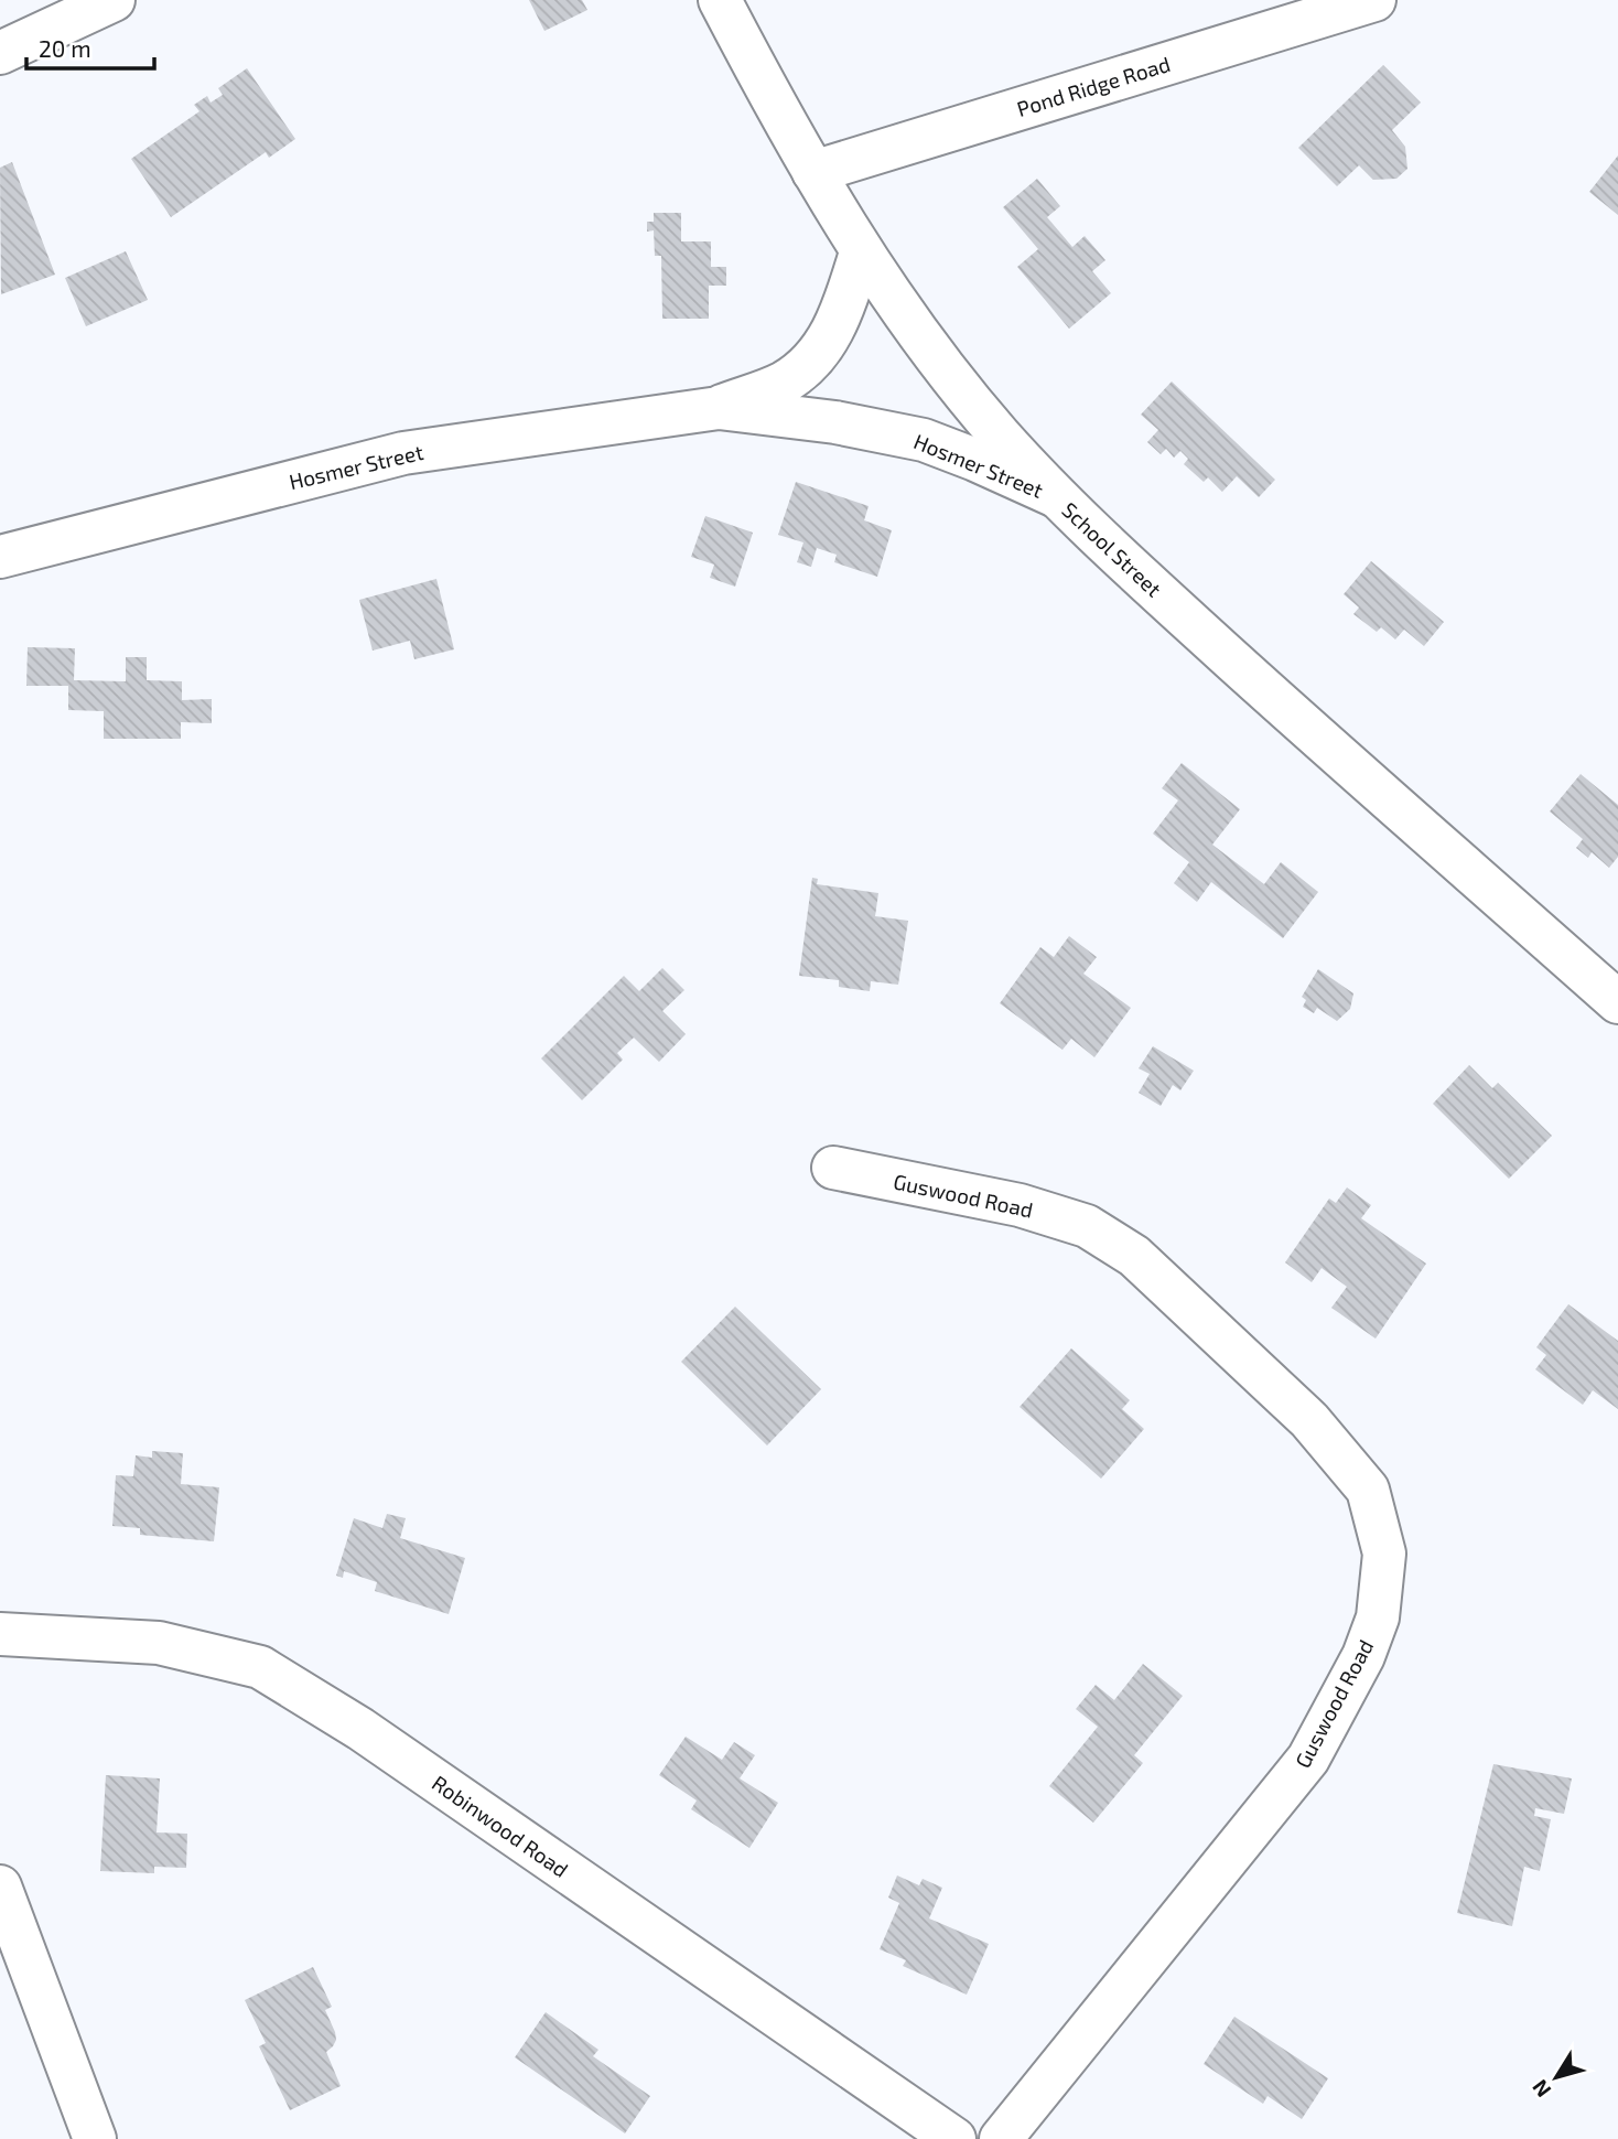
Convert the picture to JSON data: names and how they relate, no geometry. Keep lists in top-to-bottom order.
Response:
{
  "streets": {
    "street": [
      "Pond Ridge Road",
      "Hosmer Street",
      "School Street",
      "Guswood Road",
      "Robinwood Road"
    ]
  },
  "crossings": [
    ["Pond Ridge Road", "School Street"],
    ["Hosmer Street", "School Street"]
  ],
  "scale_bar": "20 m",
  "north": "bottom left"
}
